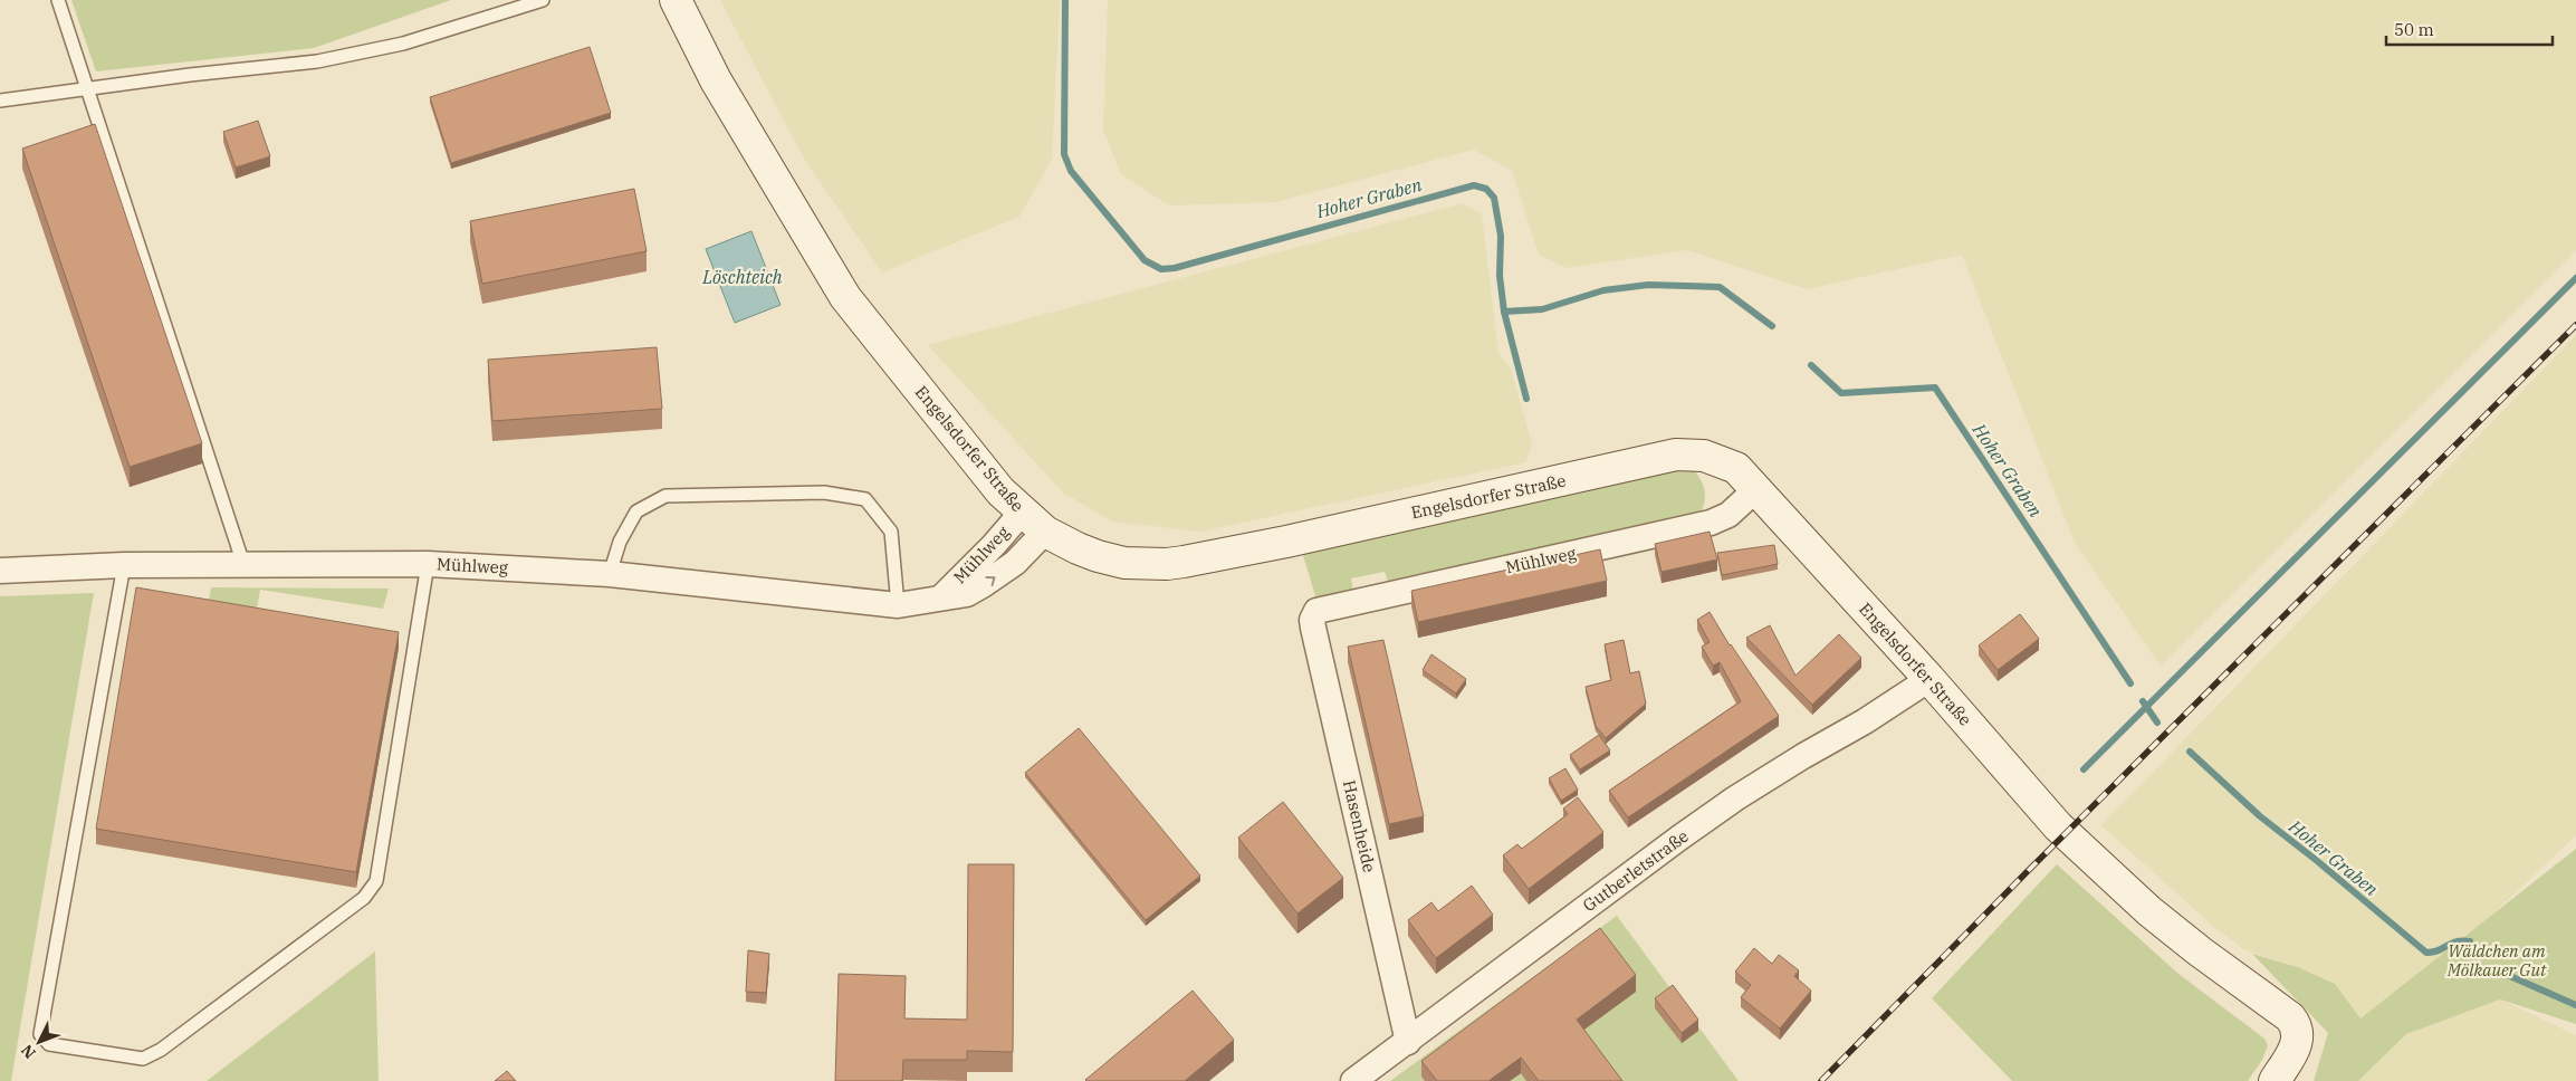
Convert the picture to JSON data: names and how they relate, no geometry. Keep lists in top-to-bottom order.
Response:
{
  "streets": {
    "main road": ["Engelsdorfer Straße"],
    "street": ["Mühlweg", "Hasenheide", "Gutberletstraße"]
  },
  "crossings": [
    ["Engelsdorfer Straße", "Mühlweg"],
    ["Engelsdorfer Straße", "Gutberletstraße"],
    ["Mühlweg", "Hasenheide"],
    ["Hasenheide", "Gutberletstraße"]
  ],
  "water": ["Hoher Graben", "Löschteich"],
  "parks": ["Wäldchen am Mölkauer Gut"],
  "scale_bar": "50 m",
  "north": "bottom left"
}
